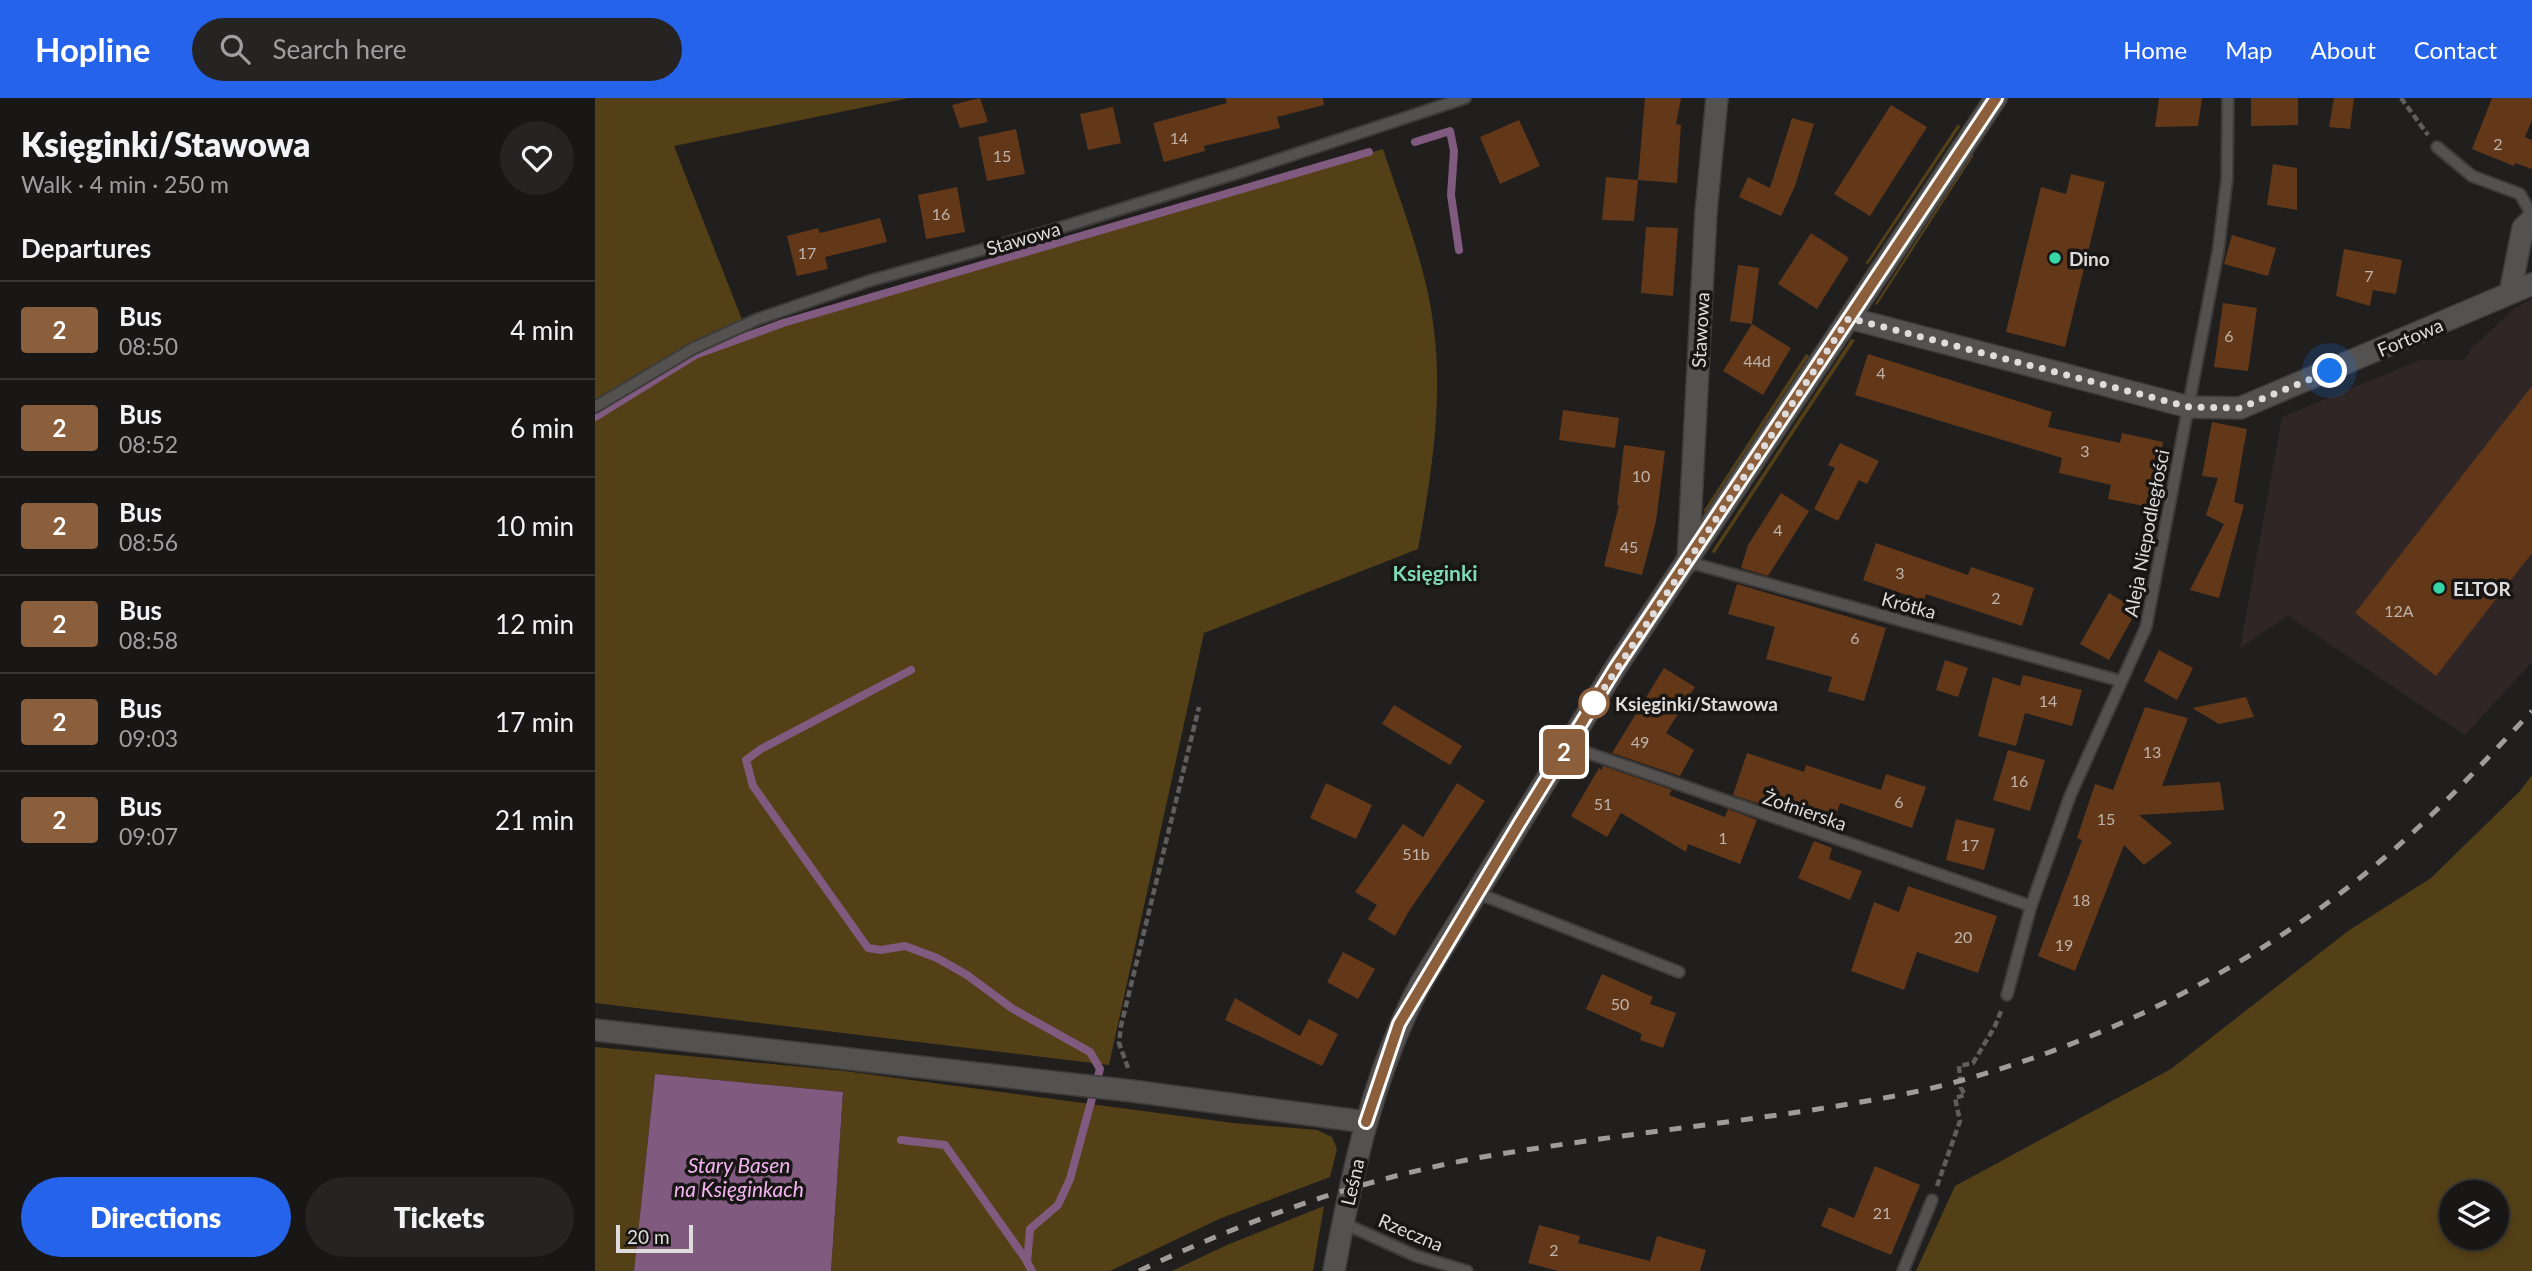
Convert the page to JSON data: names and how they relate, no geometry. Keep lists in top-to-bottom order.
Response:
{
  "streets": {
    "street": ["Stawowa", "Fortowa", "Leśna"],
    "lane": [
      "Aleja Niepodległości",
      "Krótka",
      "Żołnierska",
      "Rzeczna"
    ]
  },
  "crossings": [
    ["Stawowa", "Krótka"],
    ["Stawowa", "Leśna"],
    ["Fortowa", "Aleja Niepodległości"],
    ["Fortowa", "Leśna"],
    ["Aleja Niepodległości", "Krótka"],
    ["Aleja Niepodległości", "Żołnierska"],
    ["Krótka", "Leśna"],
    ["Żołnierska", "Leśna"],
    ["Leśna", "Rzeczna"]
  ],
  "districts": ["Księginki"],
  "water": ["Stary Basen na Księginkach"],
  "places": ["Dino", "ELTOR", "Księginki/Stawowa"],
  "lines": ["bus line 2"],
  "house_numbers": [
    "14",
    "2",
    "15",
    "16",
    "17",
    "7",
    "6",
    "44d",
    "4",
    "3",
    "10",
    "4",
    "45",
    "3",
    "2",
    "12A",
    "6",
    "14",
    "49",
    "13",
    "16",
    "6",
    "51",
    "15",
    "1",
    "17",
    "51b",
    "18",
    "20",
    "19",
    "50",
    "21",
    "2"
  ],
  "scale_bar": "20 m",
  "page": {
    "header": "Hopline",
    "search": "Search here",
    "nav": [
      "Home",
      "Map",
      "About",
      "Contact"
    ],
    "heading": [
      ["Księginki/Stawowa", "Walk · 4 min · 250 m"],
      "Departures"
    ],
    "on_map": "2",
    "list": [
      {
        "mark": "2",
        "name": "Bus",
        "note": "08:50",
        "value": "4 min"
      },
      {
        "mark": "2",
        "name": "Bus",
        "note": "08:52",
        "value": "6 min"
      },
      {
        "mark": "2",
        "name": "Bus",
        "note": "08:56",
        "value": "10 min"
      },
      {
        "mark": "2",
        "name": "Bus",
        "note": "08:58",
        "value": "12 min"
      },
      {
        "mark": "2",
        "name": "Bus",
        "note": "09:03",
        "value": "17 min"
      },
      {
        "mark": "2",
        "name": "Bus",
        "note": "09:07",
        "value": "21 min"
      }
    ],
    "buttons": ["Directions", "Tickets"],
    "scale": "20 m"
  }
}
